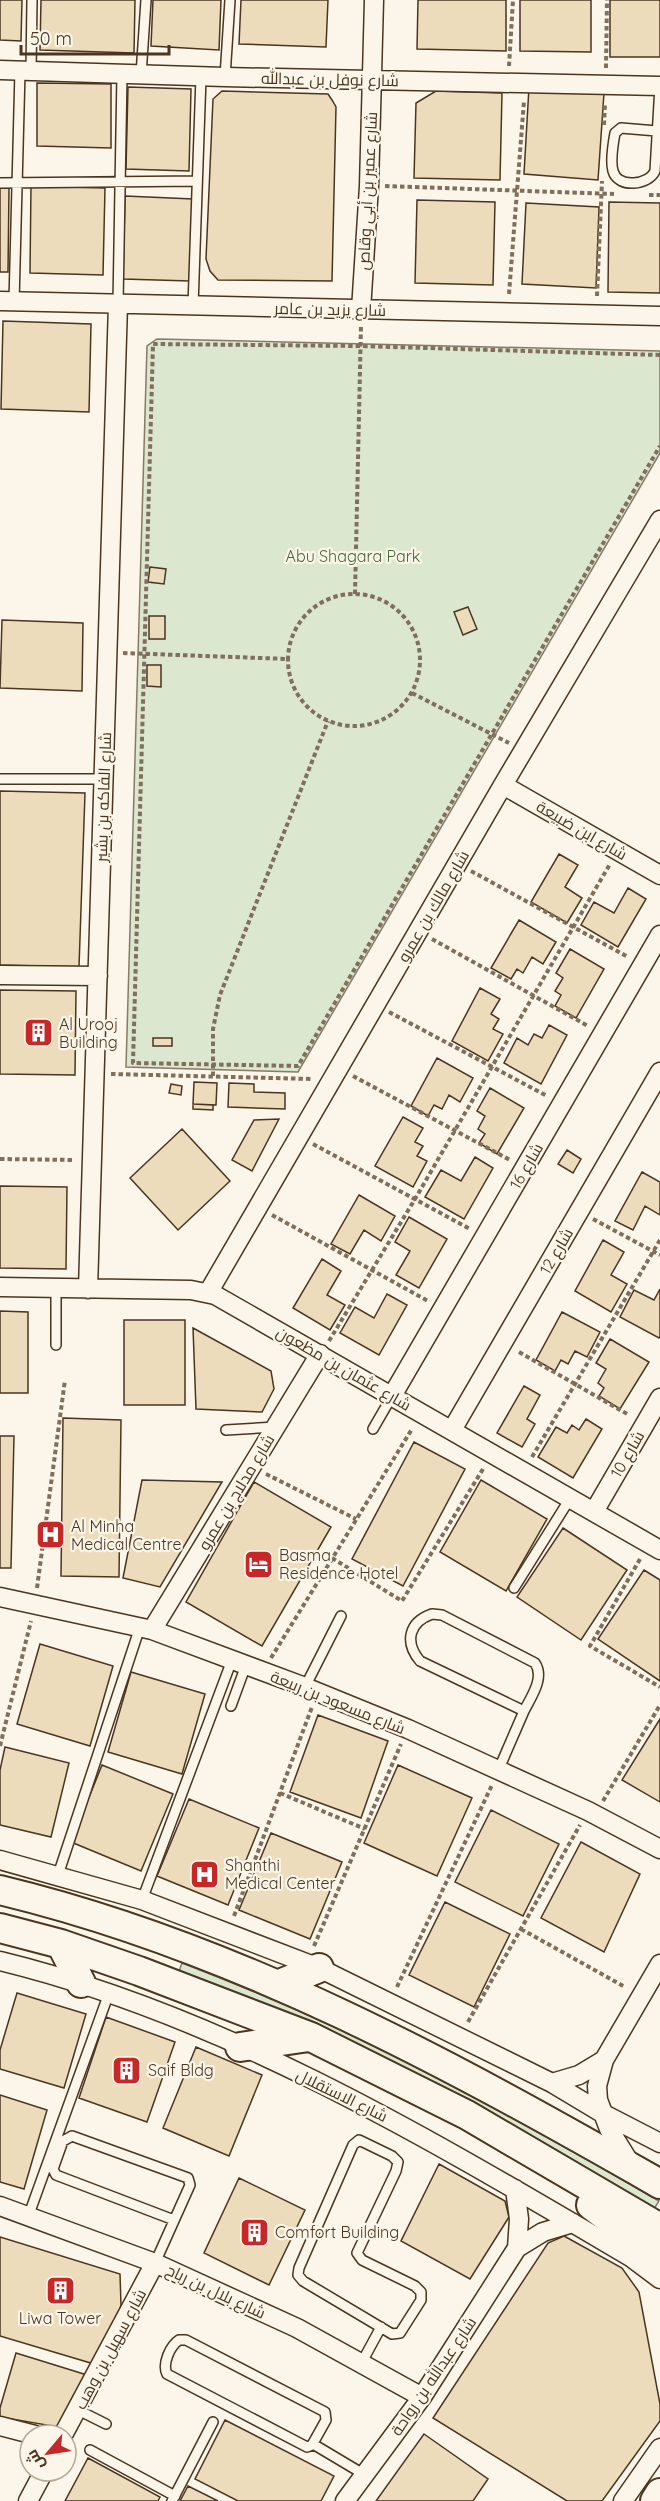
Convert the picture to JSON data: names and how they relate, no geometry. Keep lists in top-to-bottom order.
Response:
{
  "streets": {
    "street": [
      "شارع نوفل بن عبدالله",
      "شارع عمير بن أبي وقاص",
      "شارع يزيد بن عامر",
      "شارع الفاكه بن بشير",
      "شارع ابن ضبيعة",
      "شارع مالك بن عمرو",
      "شارع 16",
      "شارع 12",
      "شارع عثمان بن مظعون",
      "شارع 10",
      "شارع مدلاج بن عمرو",
      "شارع مسعود بن ربيعة",
      "شارع الاستقلال",
      "شارع بلال بن رباح",
      "شارع سهيل بن وهب",
      "شارع عبدالله بن رواحة"
    ]
  },
  "crossings": [
    ["شارع نوفل بن عبدالله", "شارع عمير بن أبي وقاص"],
    ["شارع عمير بن أبي وقاص", "شارع يزيد بن عامر"],
    ["شارع يزيد بن عامر", "شارع الفاكه بن بشير"],
    ["شارع الفاكه بن بشير", "شارع عثمان بن مظعون"],
    ["شارع ابن ضبيعة", "شارع مالك بن عمرو"],
    ["شارع مالك بن عمرو", "شارع عثمان بن مظعون"],
    ["شارع 16", "شارع عثمان بن مظعون"],
    ["شارع 12", "شارع عثمان بن مظعون"],
    ["شارع عثمان بن مظعون", "شارع 10"],
    ["شارع عثمان بن مظعون", "شارع مدلاج بن عمرو"],
    ["شارع مدلاج بن عمرو", "شارع مسعود بن ربيعة"],
    ["شارع الاستقلال", "شارع عبدالله بن رواحة"],
    ["شارع بلال بن رباح", "شارع سهيل بن وهب"],
    ["شارع بلال بن رباح", "شارع عبدالله بن رواحة"]
  ],
  "parks": ["Abu Shagara Park"],
  "places": {
    "building": [
      "Al Urooj Building",
      "Saif Bldg",
      "Comfort Building",
      "Liwa Tower"
    ],
    "hospital": ["Al Minha Medical Centre", "Shanthi Medical Center"],
    "hotel": ["Basma Residence Hotel"]
  },
  "scale_bar": "50 m",
  "north": "bottom left"
}
